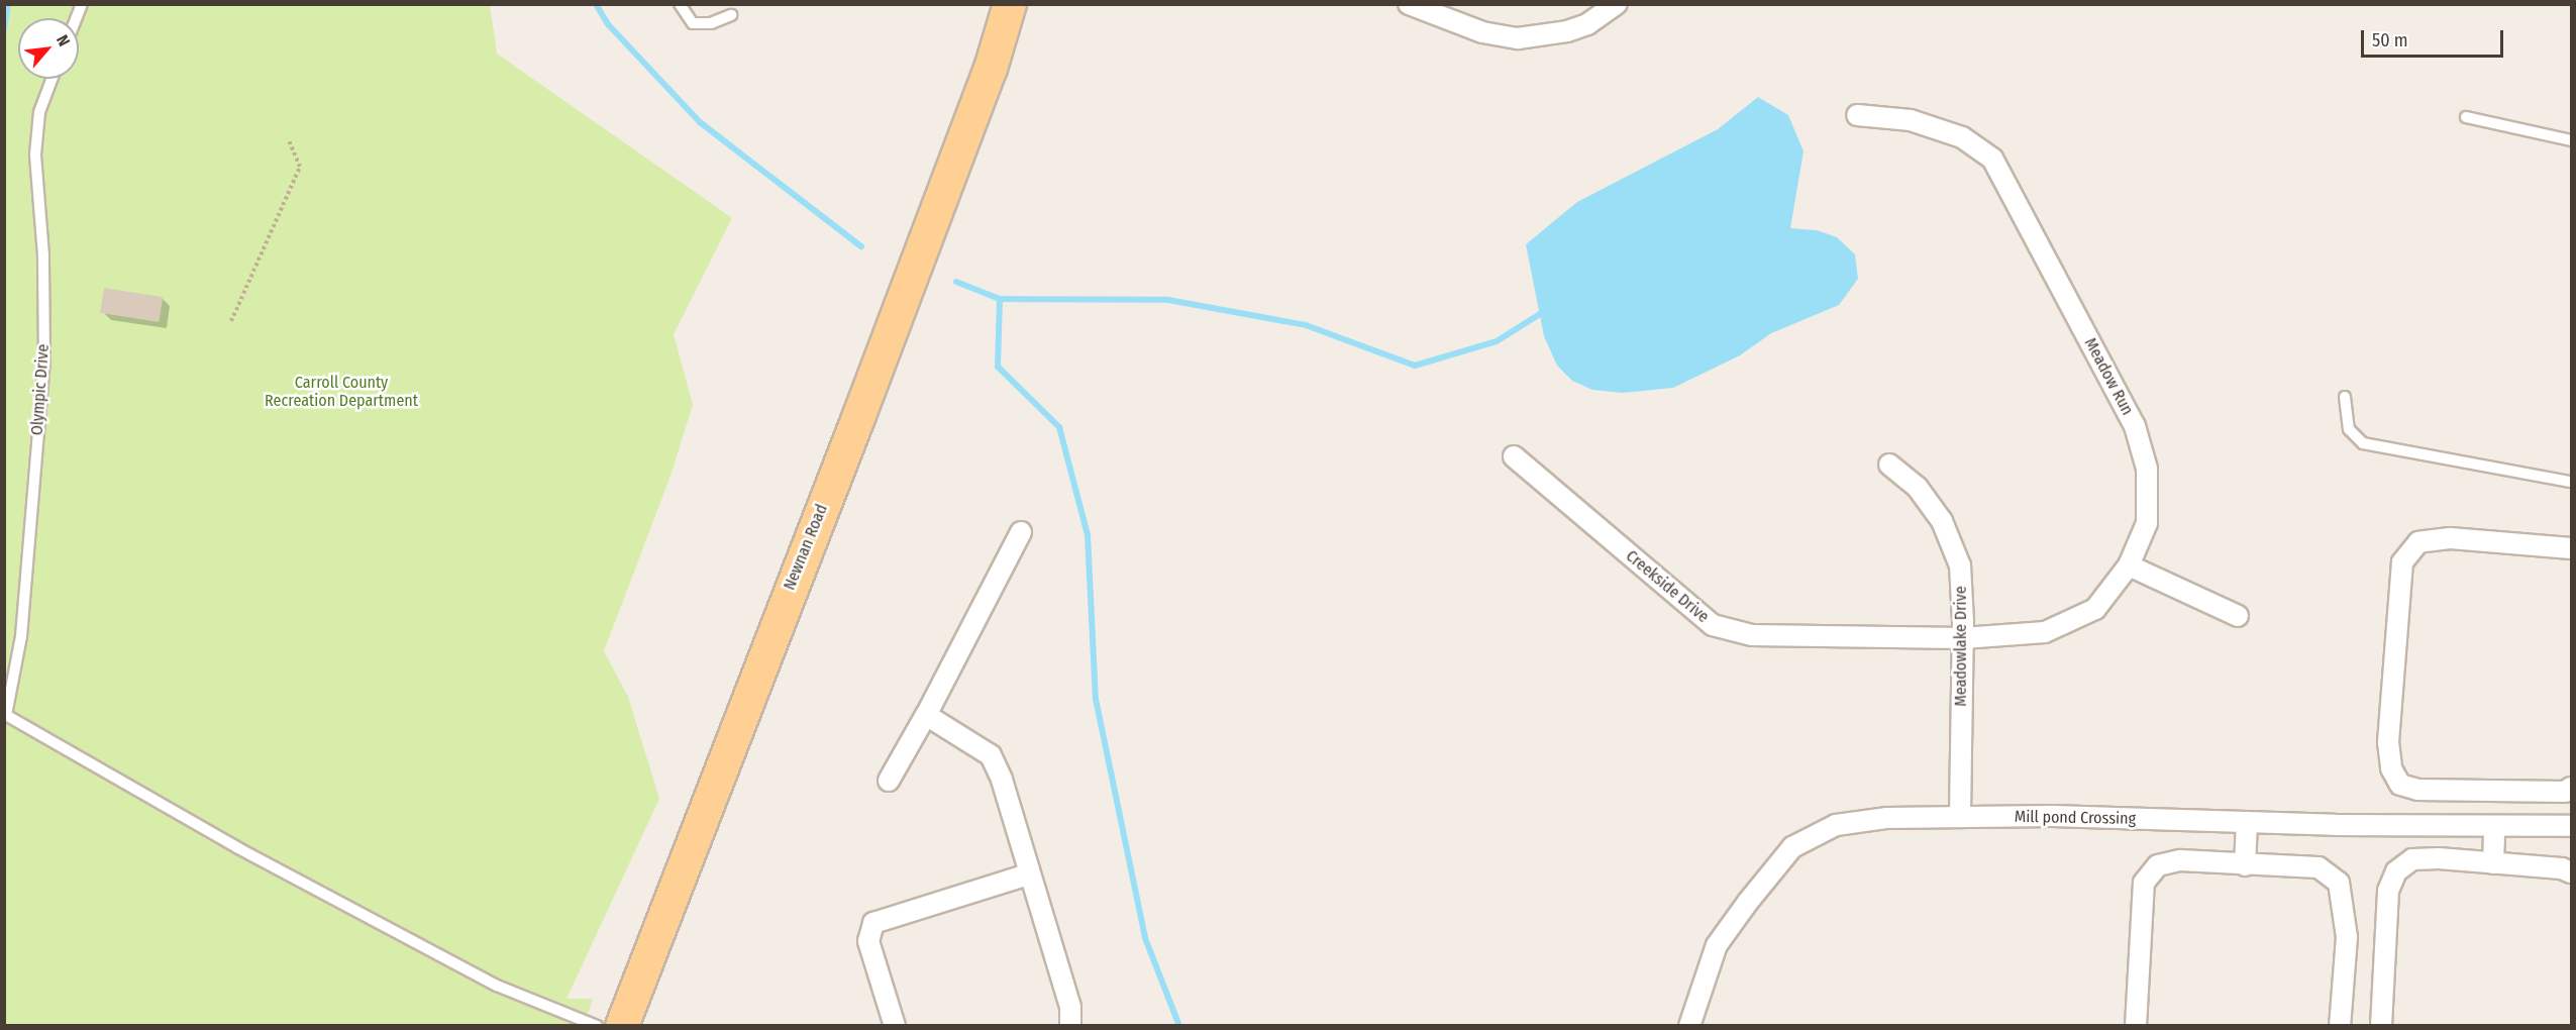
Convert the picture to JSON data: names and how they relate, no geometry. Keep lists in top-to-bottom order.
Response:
{
  "streets": {
    "main road": ["Newnan Road"],
    "street": [
      "Meadow Run",
      "Creekside Drive",
      "Meadowlake Drive",
      "Mill pond Crossing"
    ],
    "lane": ["Olympic Drive"]
  },
  "crossings": [
    ["Meadow Run", "Creekside Drive"],
    ["Meadow Run", "Meadowlake Drive"],
    ["Creekside Drive", "Meadowlake Drive"],
    ["Meadowlake Drive", "Mill pond Crossing"]
  ],
  "parks": ["Carroll County Recreation Department"],
  "scale_bar": "50 m",
  "north": "top right"
}
